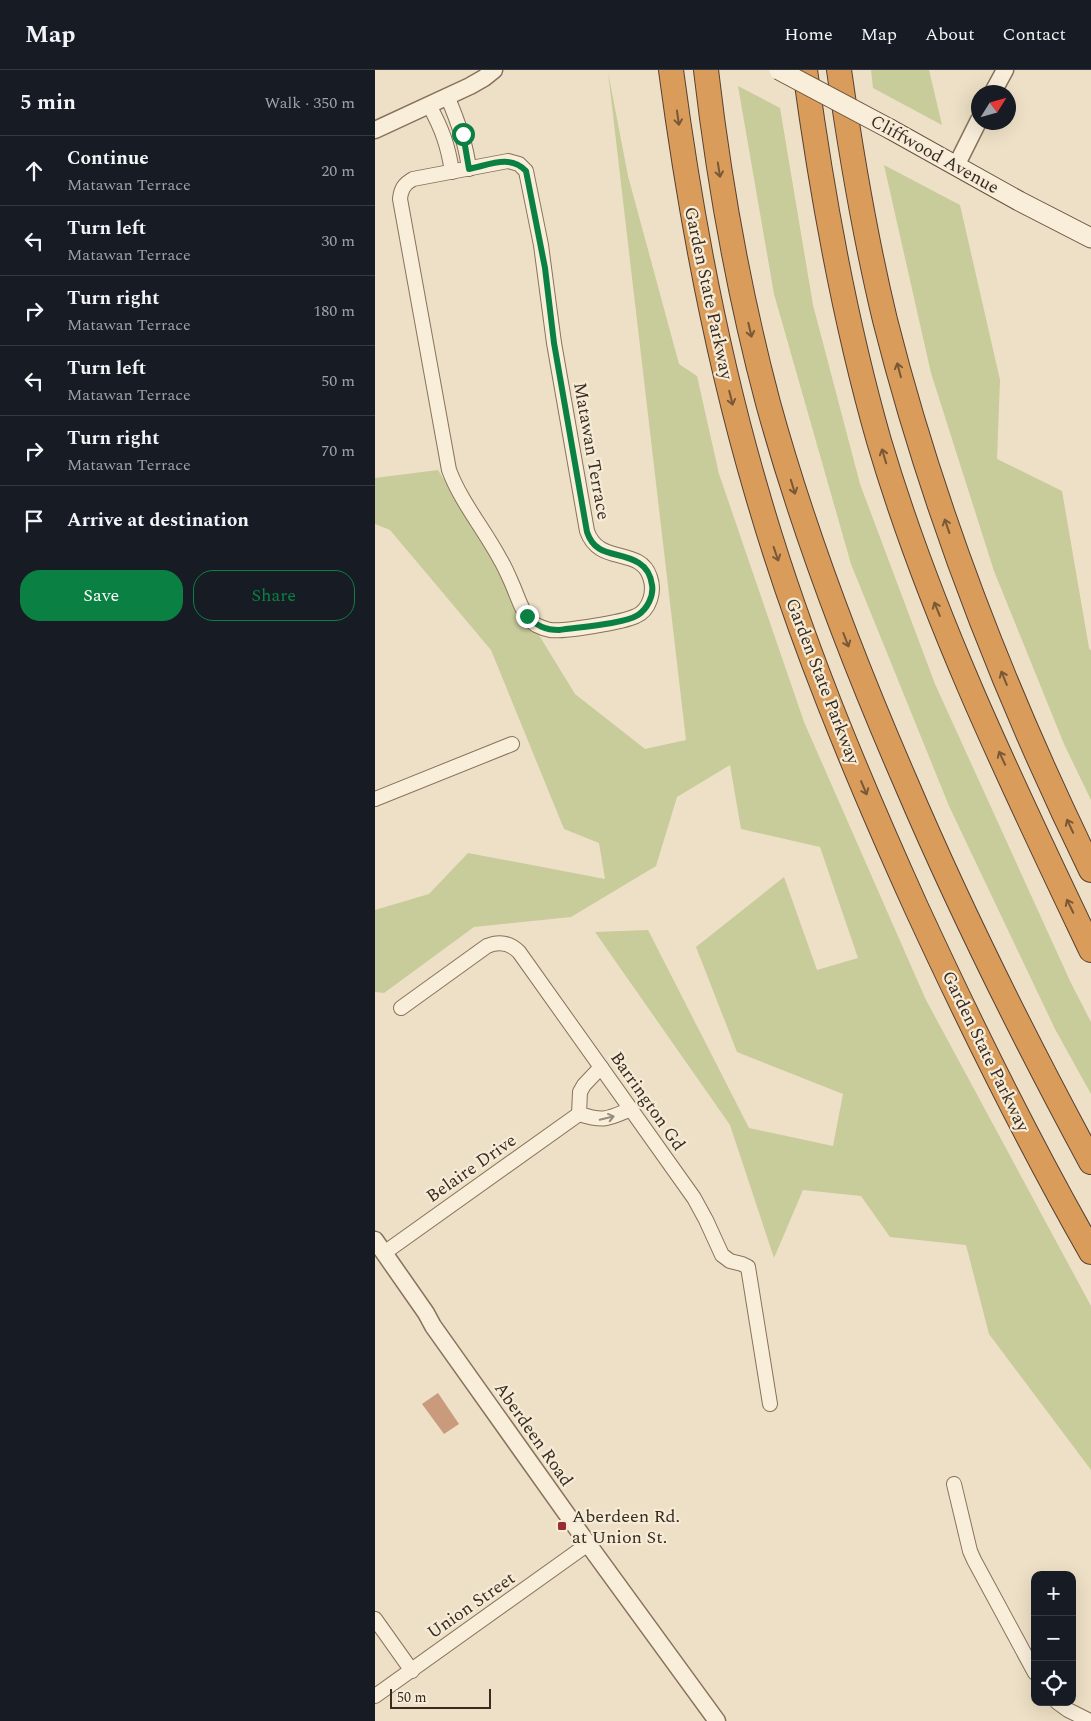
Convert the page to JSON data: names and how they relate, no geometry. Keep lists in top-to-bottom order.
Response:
{
  "streets": {
    "highway": ["Garden State Parkway"],
    "main road": ["Cliffwood Avenue"],
    "street": [
      "Matawan Terrace",
      "Barrington Gd",
      "Belaire Drive",
      "Aberdeen Road",
      "Union Street"
    ]
  },
  "crossings": [
    ["Belaire Drive", "Aberdeen Road"],
    ["Aberdeen Road", "Union Street"]
  ],
  "places": {
    "transit": ["Aberdeen Rd. at Union St."]
  },
  "scale_bar": "50 m",
  "north": "top right",
  "page": {
    "header": "Map",
    "nav": [
      "Home",
      "Map",
      "About",
      "Contact"
    ],
    "heading": ["5 min", "Walk · 350 m"],
    "list": [
      ["Continue", "Matawan Terrace", "20 m"],
      ["Turn left", "Matawan Terrace", "30 m"],
      ["Turn right", "Matawan Terrace", "180 m"],
      ["Turn left", "Matawan Terrace", "50 m"],
      ["Turn right", "Matawan Terrace", "70 m"],
      "Arrive at destination"
    ],
    "buttons": ["Save", "Share"],
    "map_buttons": ["+", "−"],
    "scale": "50 m"
  }
}
